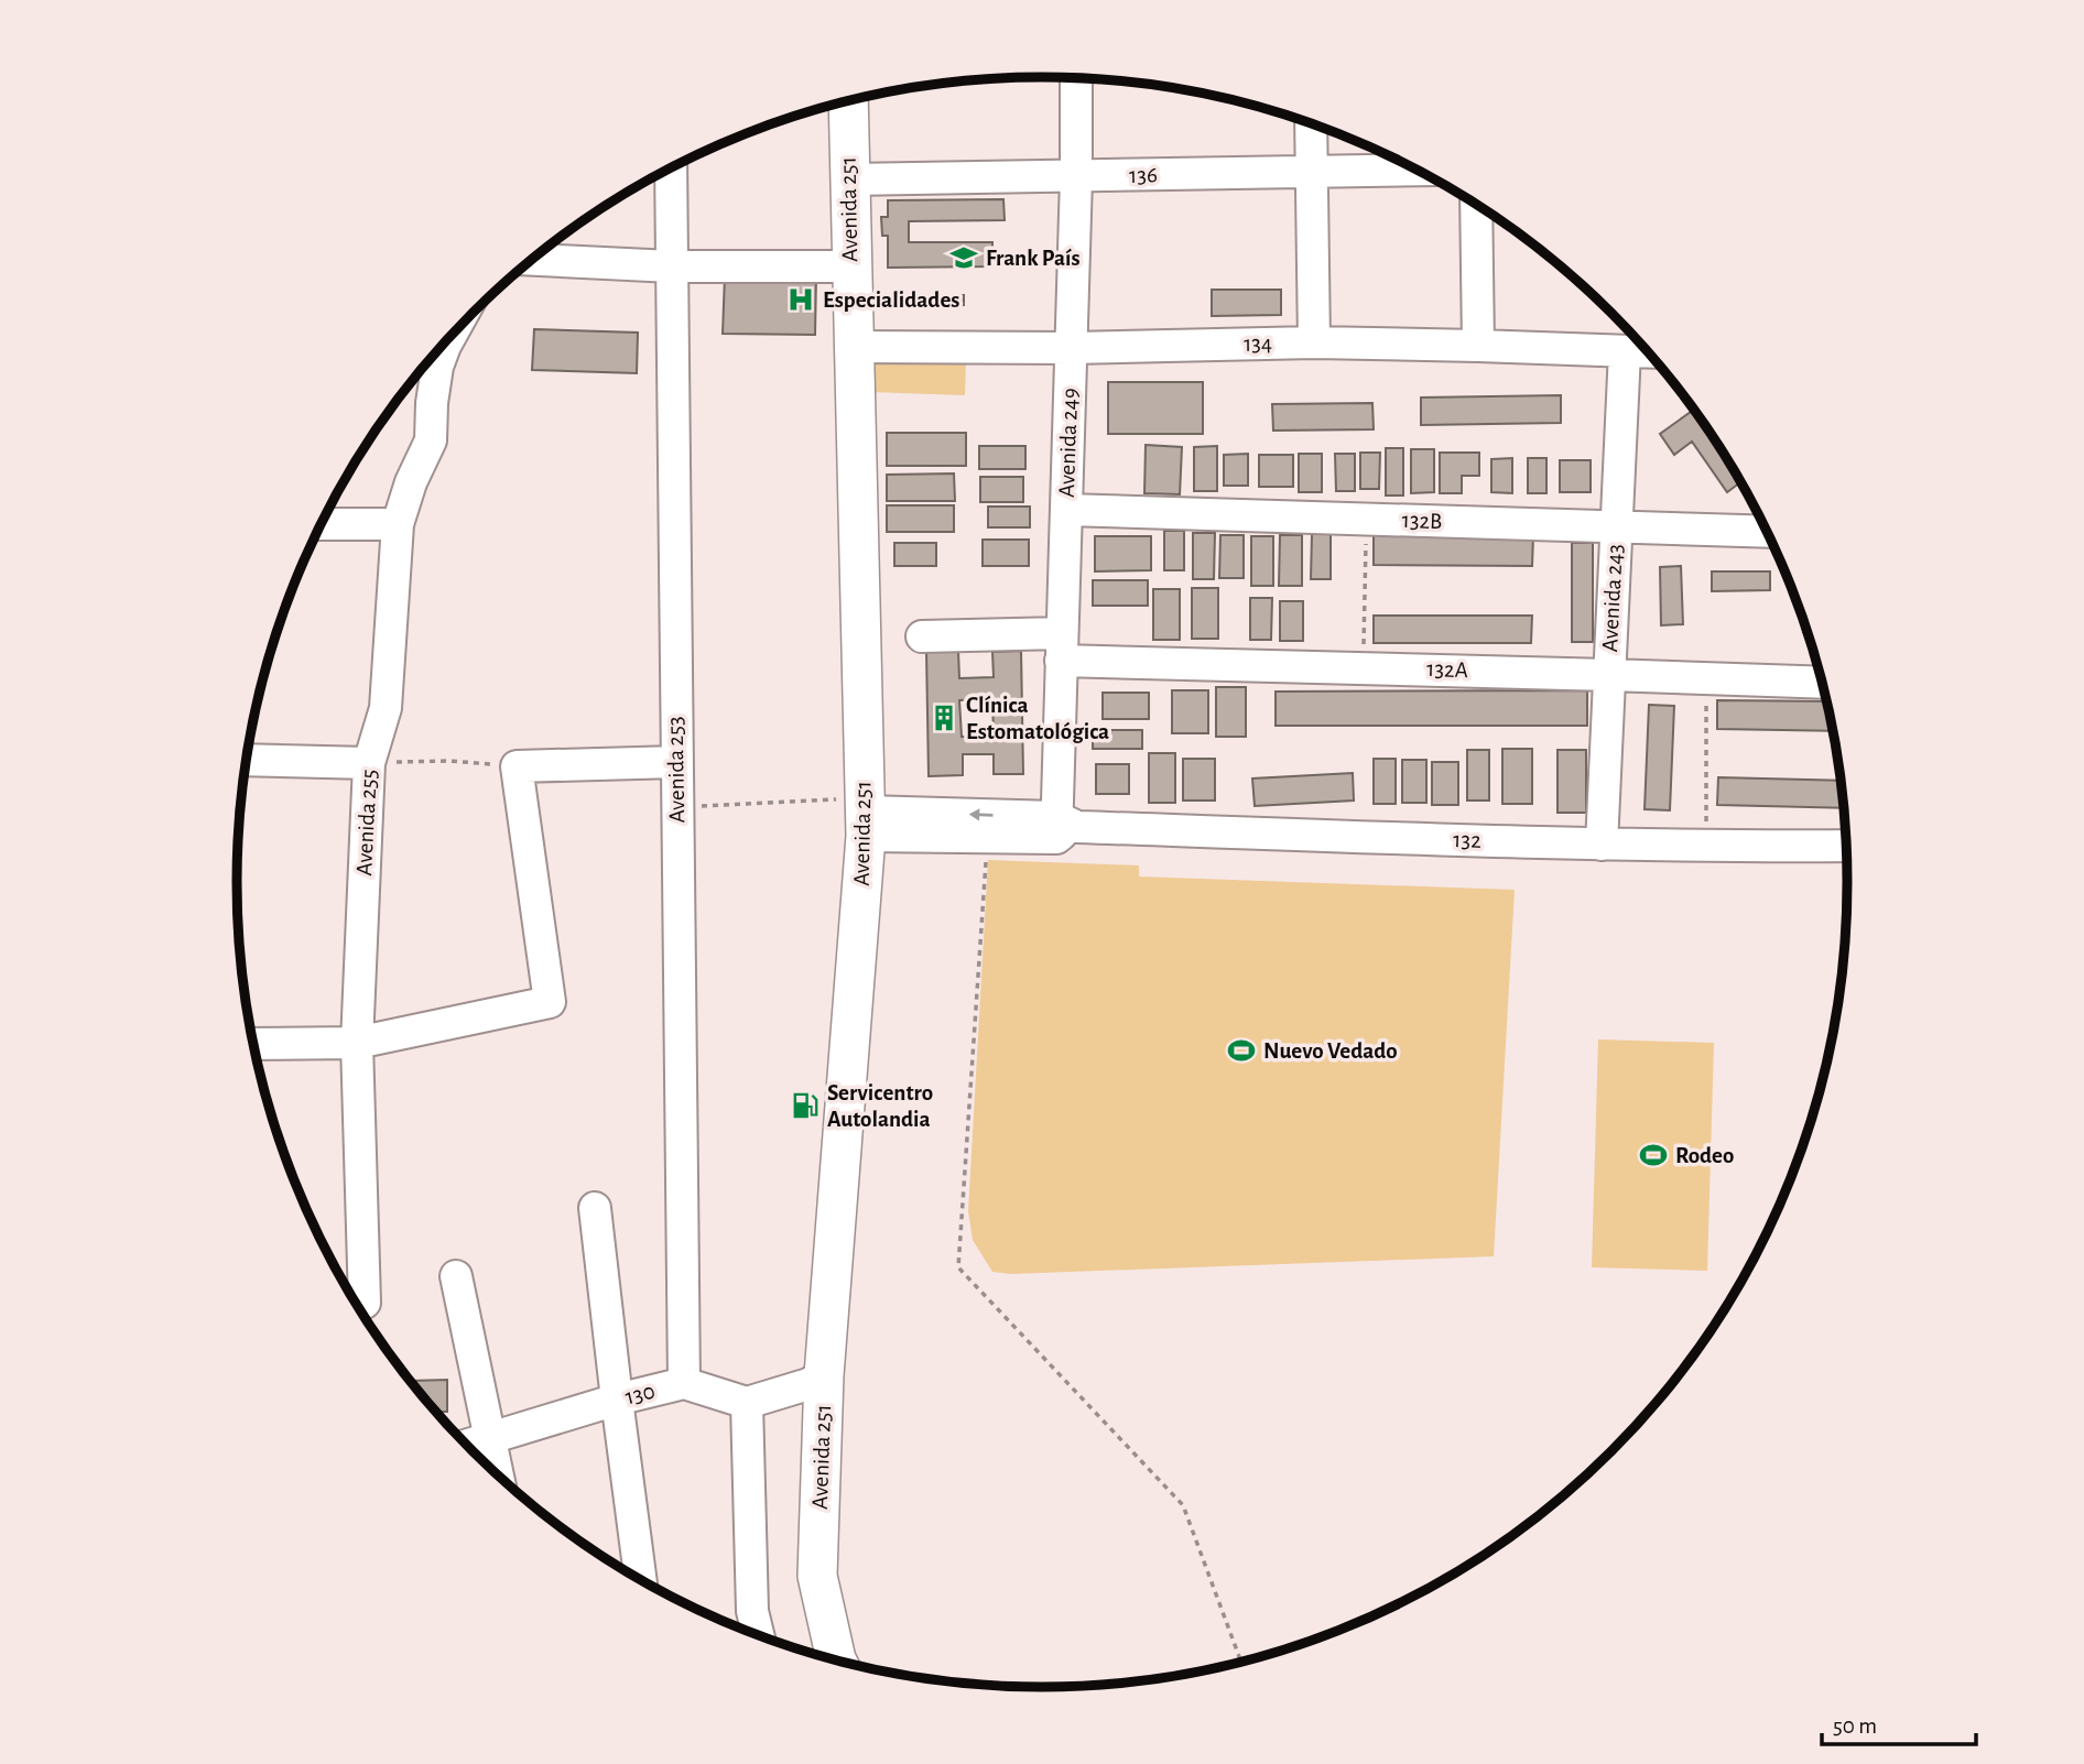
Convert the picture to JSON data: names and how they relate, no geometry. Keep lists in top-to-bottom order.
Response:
{
  "streets": {
    "main road": ["Avenida 251"],
    "street": [
      "136",
      "134",
      "Avenida 249",
      "132B",
      "Avenida 243",
      "132A",
      "Avenida 253",
      "Avenida 255",
      "132",
      "130"
    ]
  },
  "crossings": [
    ["136", "Avenida 251"],
    ["136", "Avenida 249"],
    ["Avenida 251", "134"],
    ["Avenida 251", "132"],
    ["134", "Avenida 249"],
    ["134", "Avenida 243"],
    ["Avenida 249", "132B"],
    ["Avenida 249", "132A"],
    ["Avenida 249", "132"],
    ["132B", "Avenida 243"],
    ["Avenida 243", "132A"],
    ["Avenida 243", "132"],
    ["Avenida 253", "130"]
  ],
  "places": {
    "school or university": ["Frank País"],
    "hospital": ["Especialidades"],
    "building": ["Clínica Estomatológica"],
    "sports": ["Nuevo Vedado", "Rodeo"],
    "fuel station": ["Servicentro Autolandia"]
  },
  "scale_bar": "50 m"
}
